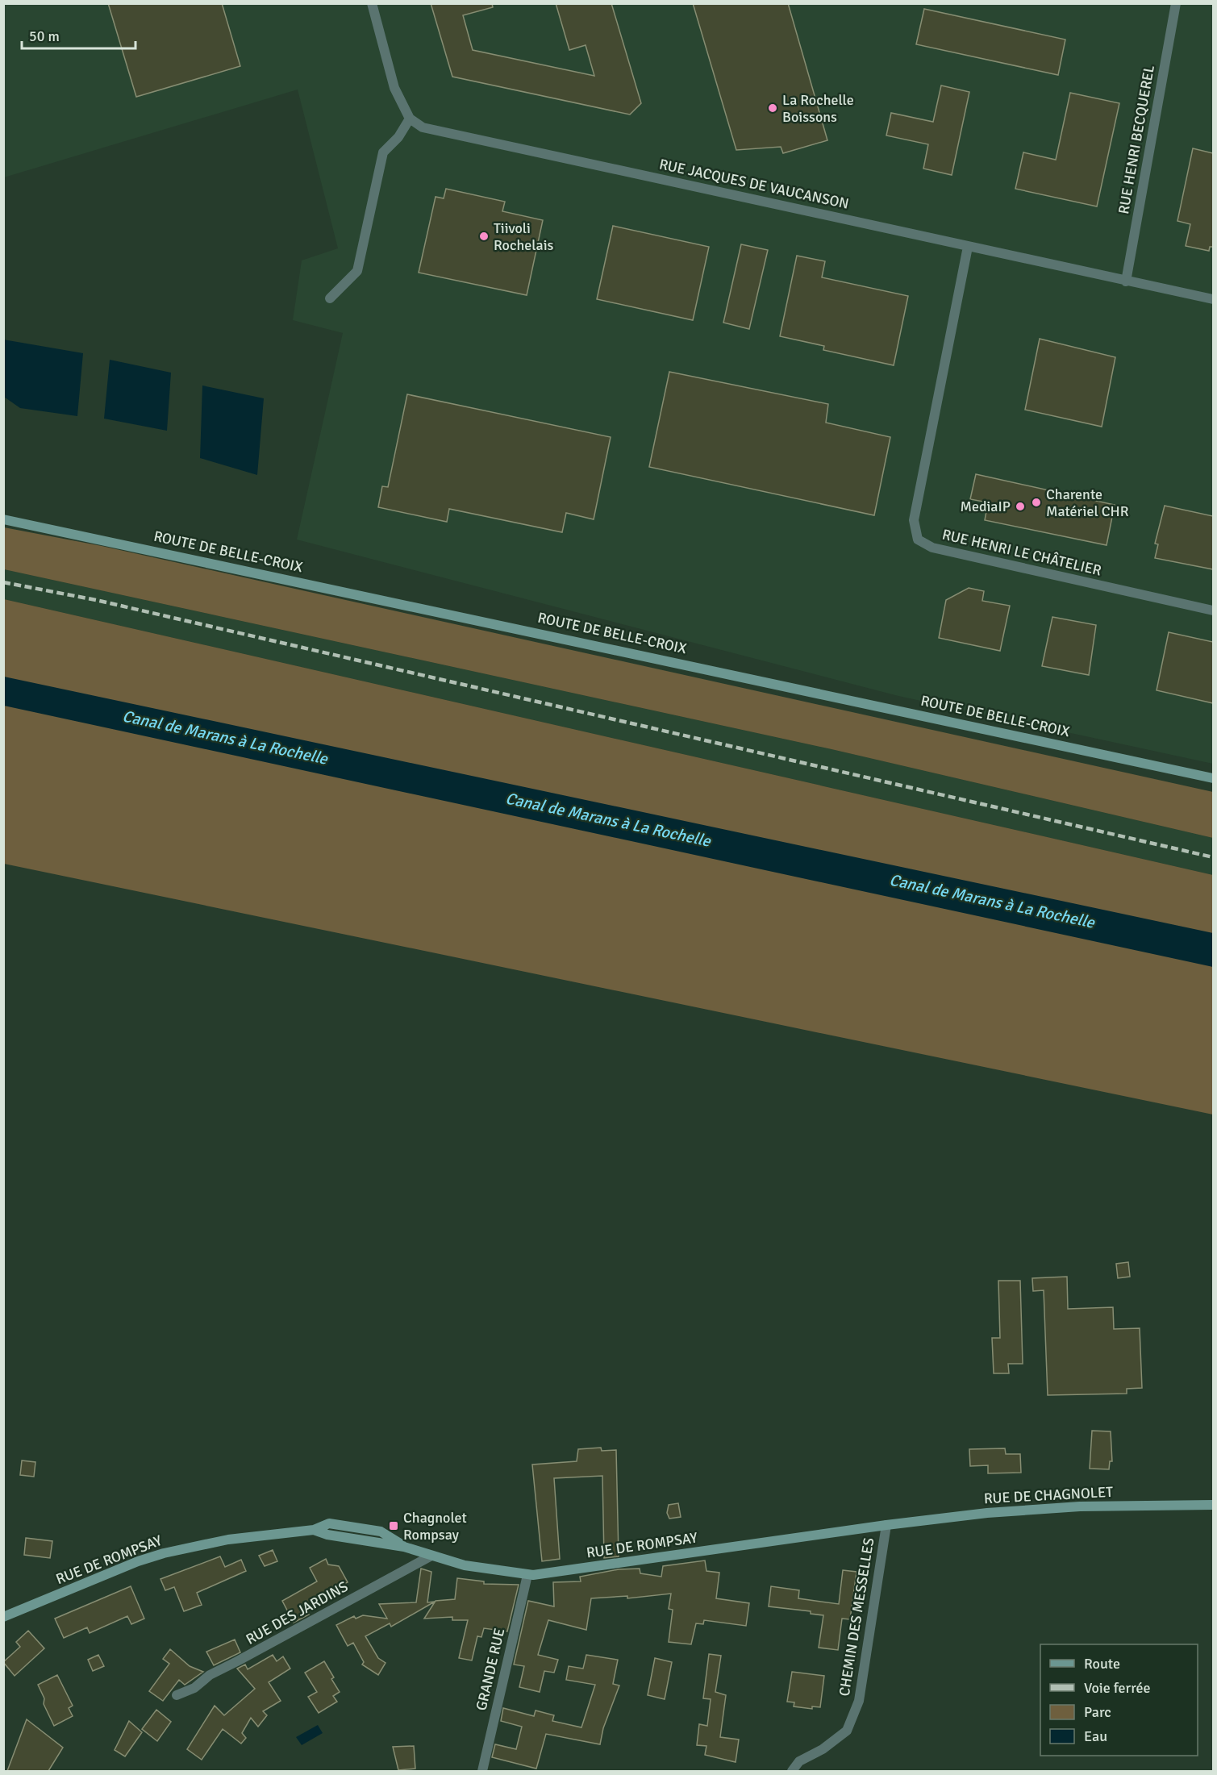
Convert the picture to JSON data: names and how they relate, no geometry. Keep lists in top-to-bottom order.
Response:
{
  "streets": {
    "street": [
      "RUE HENRI BECQUEREL",
      "RUE JACQUES DE VAUCANSON",
      "ROUTE DE BELLE-CROIX",
      "RUE HENRI LE CHÂTELIER",
      "RUE DE CHAGNOLET",
      "RUE DE ROMPSAY",
      "RUE DES JARDINS",
      "CHEMIN DES MESSELLES",
      "GRANDE RUE"
    ]
  },
  "crossings": [
    ["RUE HENRI BECQUEREL", "RUE JACQUES DE VAUCANSON"],
    ["RUE JACQUES DE VAUCANSON", "RUE HENRI LE CHÂTELIER"],
    ["RUE DE CHAGNOLET", "RUE DE ROMPSAY"],
    ["RUE DE CHAGNOLET", "CHEMIN DES MESSELLES"],
    ["RUE DE ROMPSAY", "RUE DES JARDINS"],
    ["RUE DE ROMPSAY", "CHEMIN DES MESSELLES"],
    ["RUE DE ROMPSAY", "GRANDE RUE"]
  ],
  "water": ["Canal de Marans à La Rochelle"],
  "places": {
    "other": [
      "La Rochelle Boissons",
      "Tiivoli Rochelais",
      "Charente Matériel CHR",
      "MediaIP"
    ],
    "transit": ["Chagnolet Rompsay"]
  },
  "legend": [
    "Route",
    "Voie ferrée",
    "Parc",
    "Eau"
  ],
  "scale_bar": "50 m"
}
